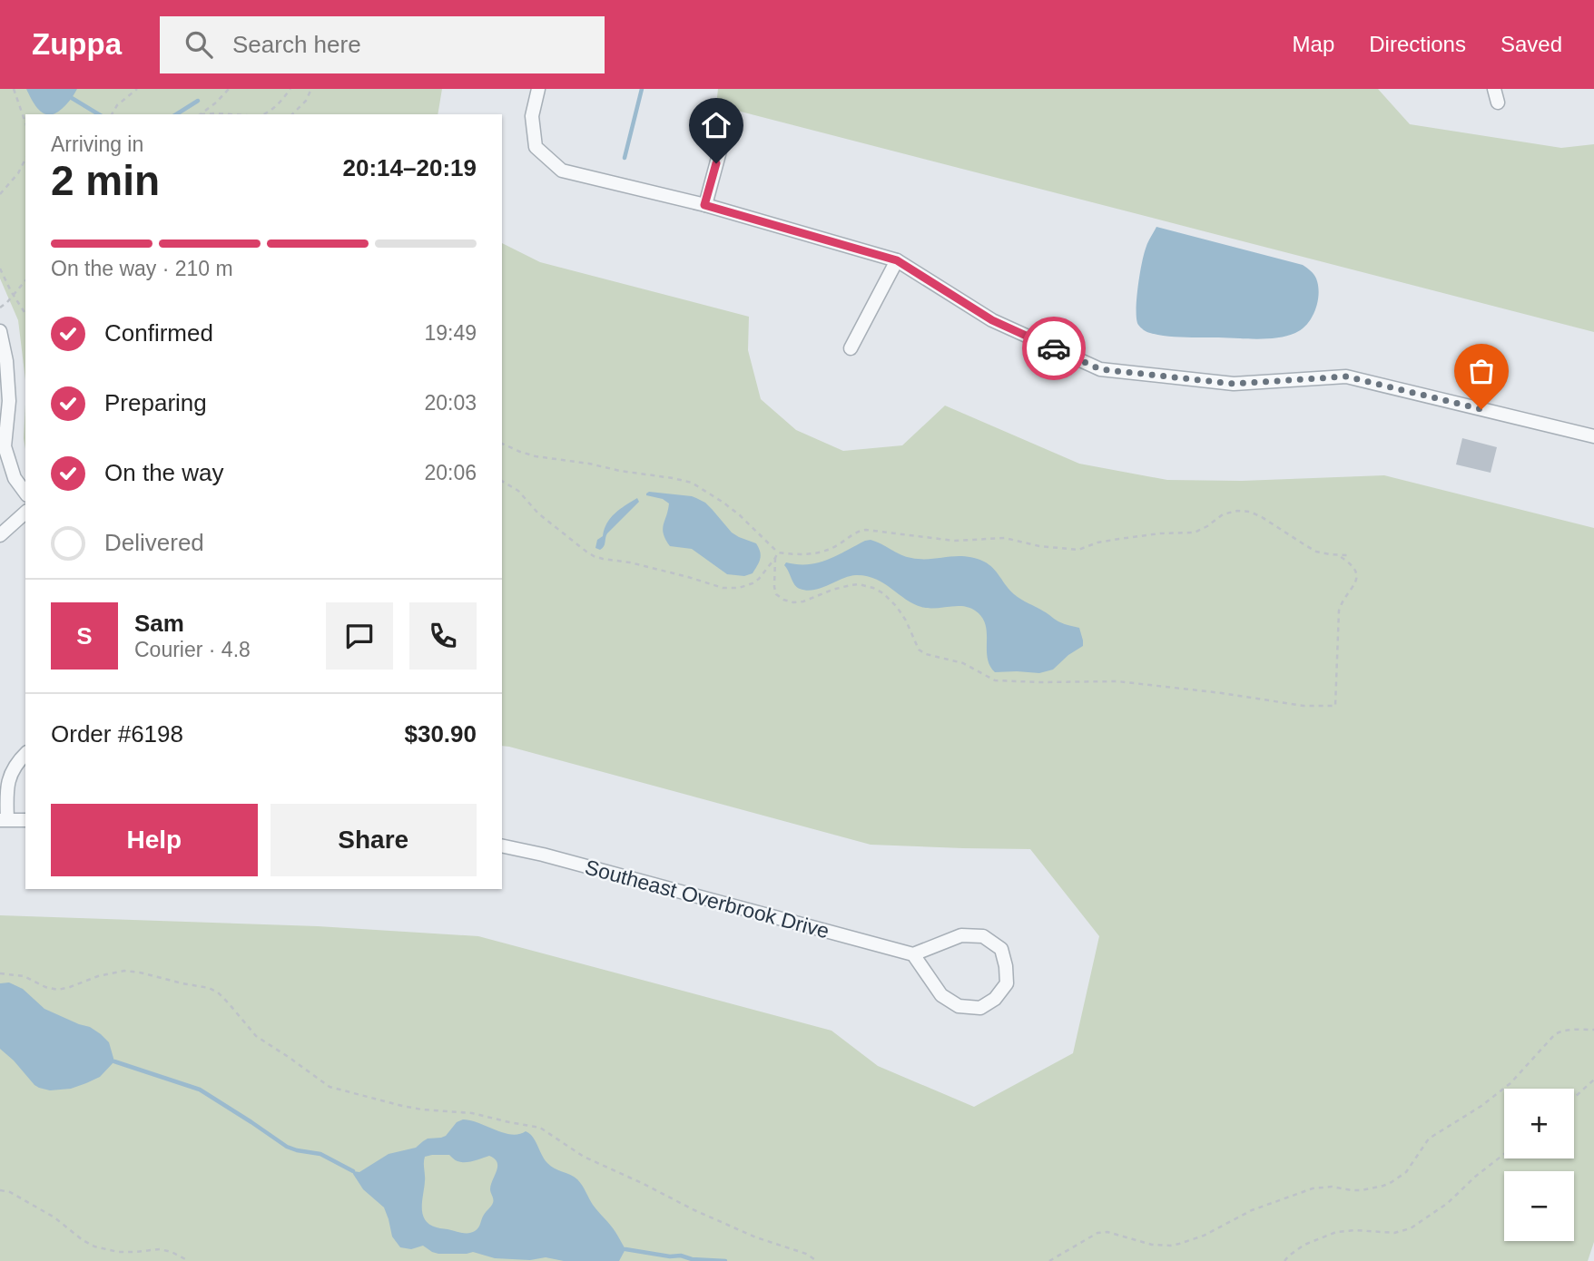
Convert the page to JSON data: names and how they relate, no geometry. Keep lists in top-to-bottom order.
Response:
{
  "streets": {
    "street": ["Southeast Overbrook Drive"]
  },
  "page": {
    "header": "Zuppa",
    "search": "Search here",
    "nav": ["Map", "Directions", "Saved"],
    "heading": ["2 min", "Arriving in", "20:14–20:19"],
    "panel": [
      "Sam",
      "Courier · 4.8",
      "Order #6198",
      "$30.90"
    ],
    "bar": "On the way · 210 m",
    "list": [
      ["Confirmed", "19:49"],
      ["Preparing", "20:03"],
      ["On the way", "20:06"],
      "Delivered"
    ],
    "round": "S",
    "buttons": ["Help", "Share"],
    "map_buttons": ["+", "−"]
  }
}
